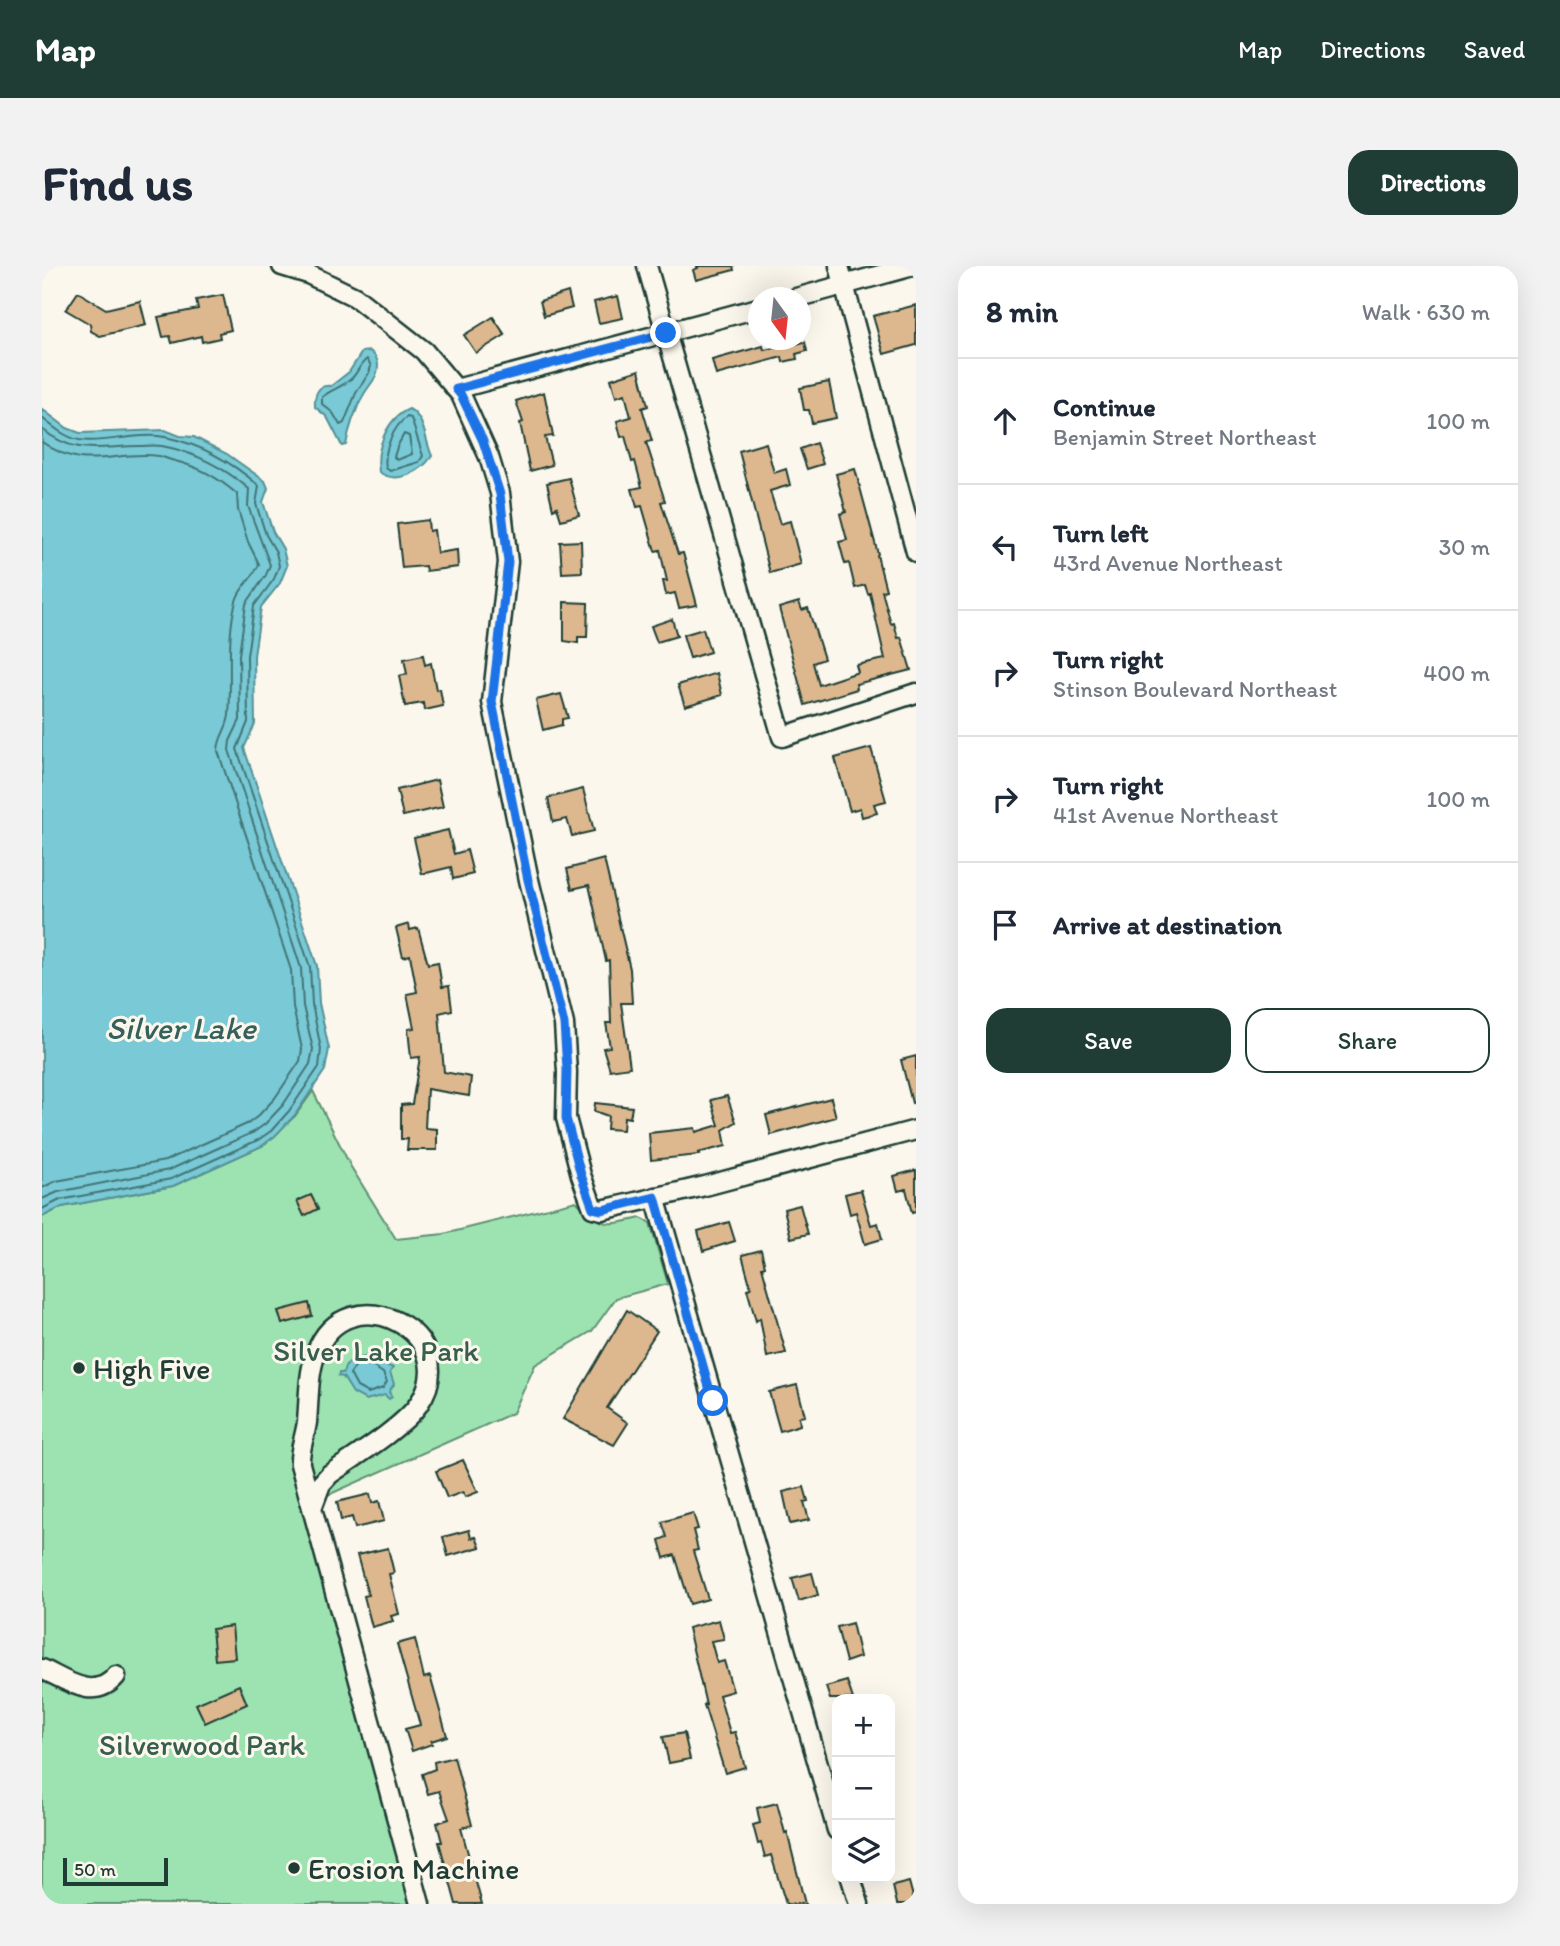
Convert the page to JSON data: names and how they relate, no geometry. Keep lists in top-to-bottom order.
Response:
{
  "water": ["Silver Lake"],
  "parks": ["Silver Lake Park", "Silverwood Park"],
  "places": ["High Five", "Erosion Machine"],
  "scale_bar": "50 m",
  "north": "bottom",
  "page": {
    "header": "Map",
    "nav": ["Map", "Directions", "Saved"],
    "buttons": [
      "Directions",
      ["Save", "Share"]
    ],
    "title": "Find us",
    "heading": ["8 min", "Walk · 630 m"],
    "list": [
      ["Continue", "Benjamin Street Northeast", "100 m"],
      ["Turn left", "43rd Avenue Northeast", "30 m"],
      ["Turn right", "Stinson Boulevard Northeast", "400 m"],
      ["Turn right", "41st Avenue Northeast", "100 m"],
      "Arrive at destination"
    ],
    "map_buttons": ["+", "−"],
    "scale": "50 m"
  }
}
